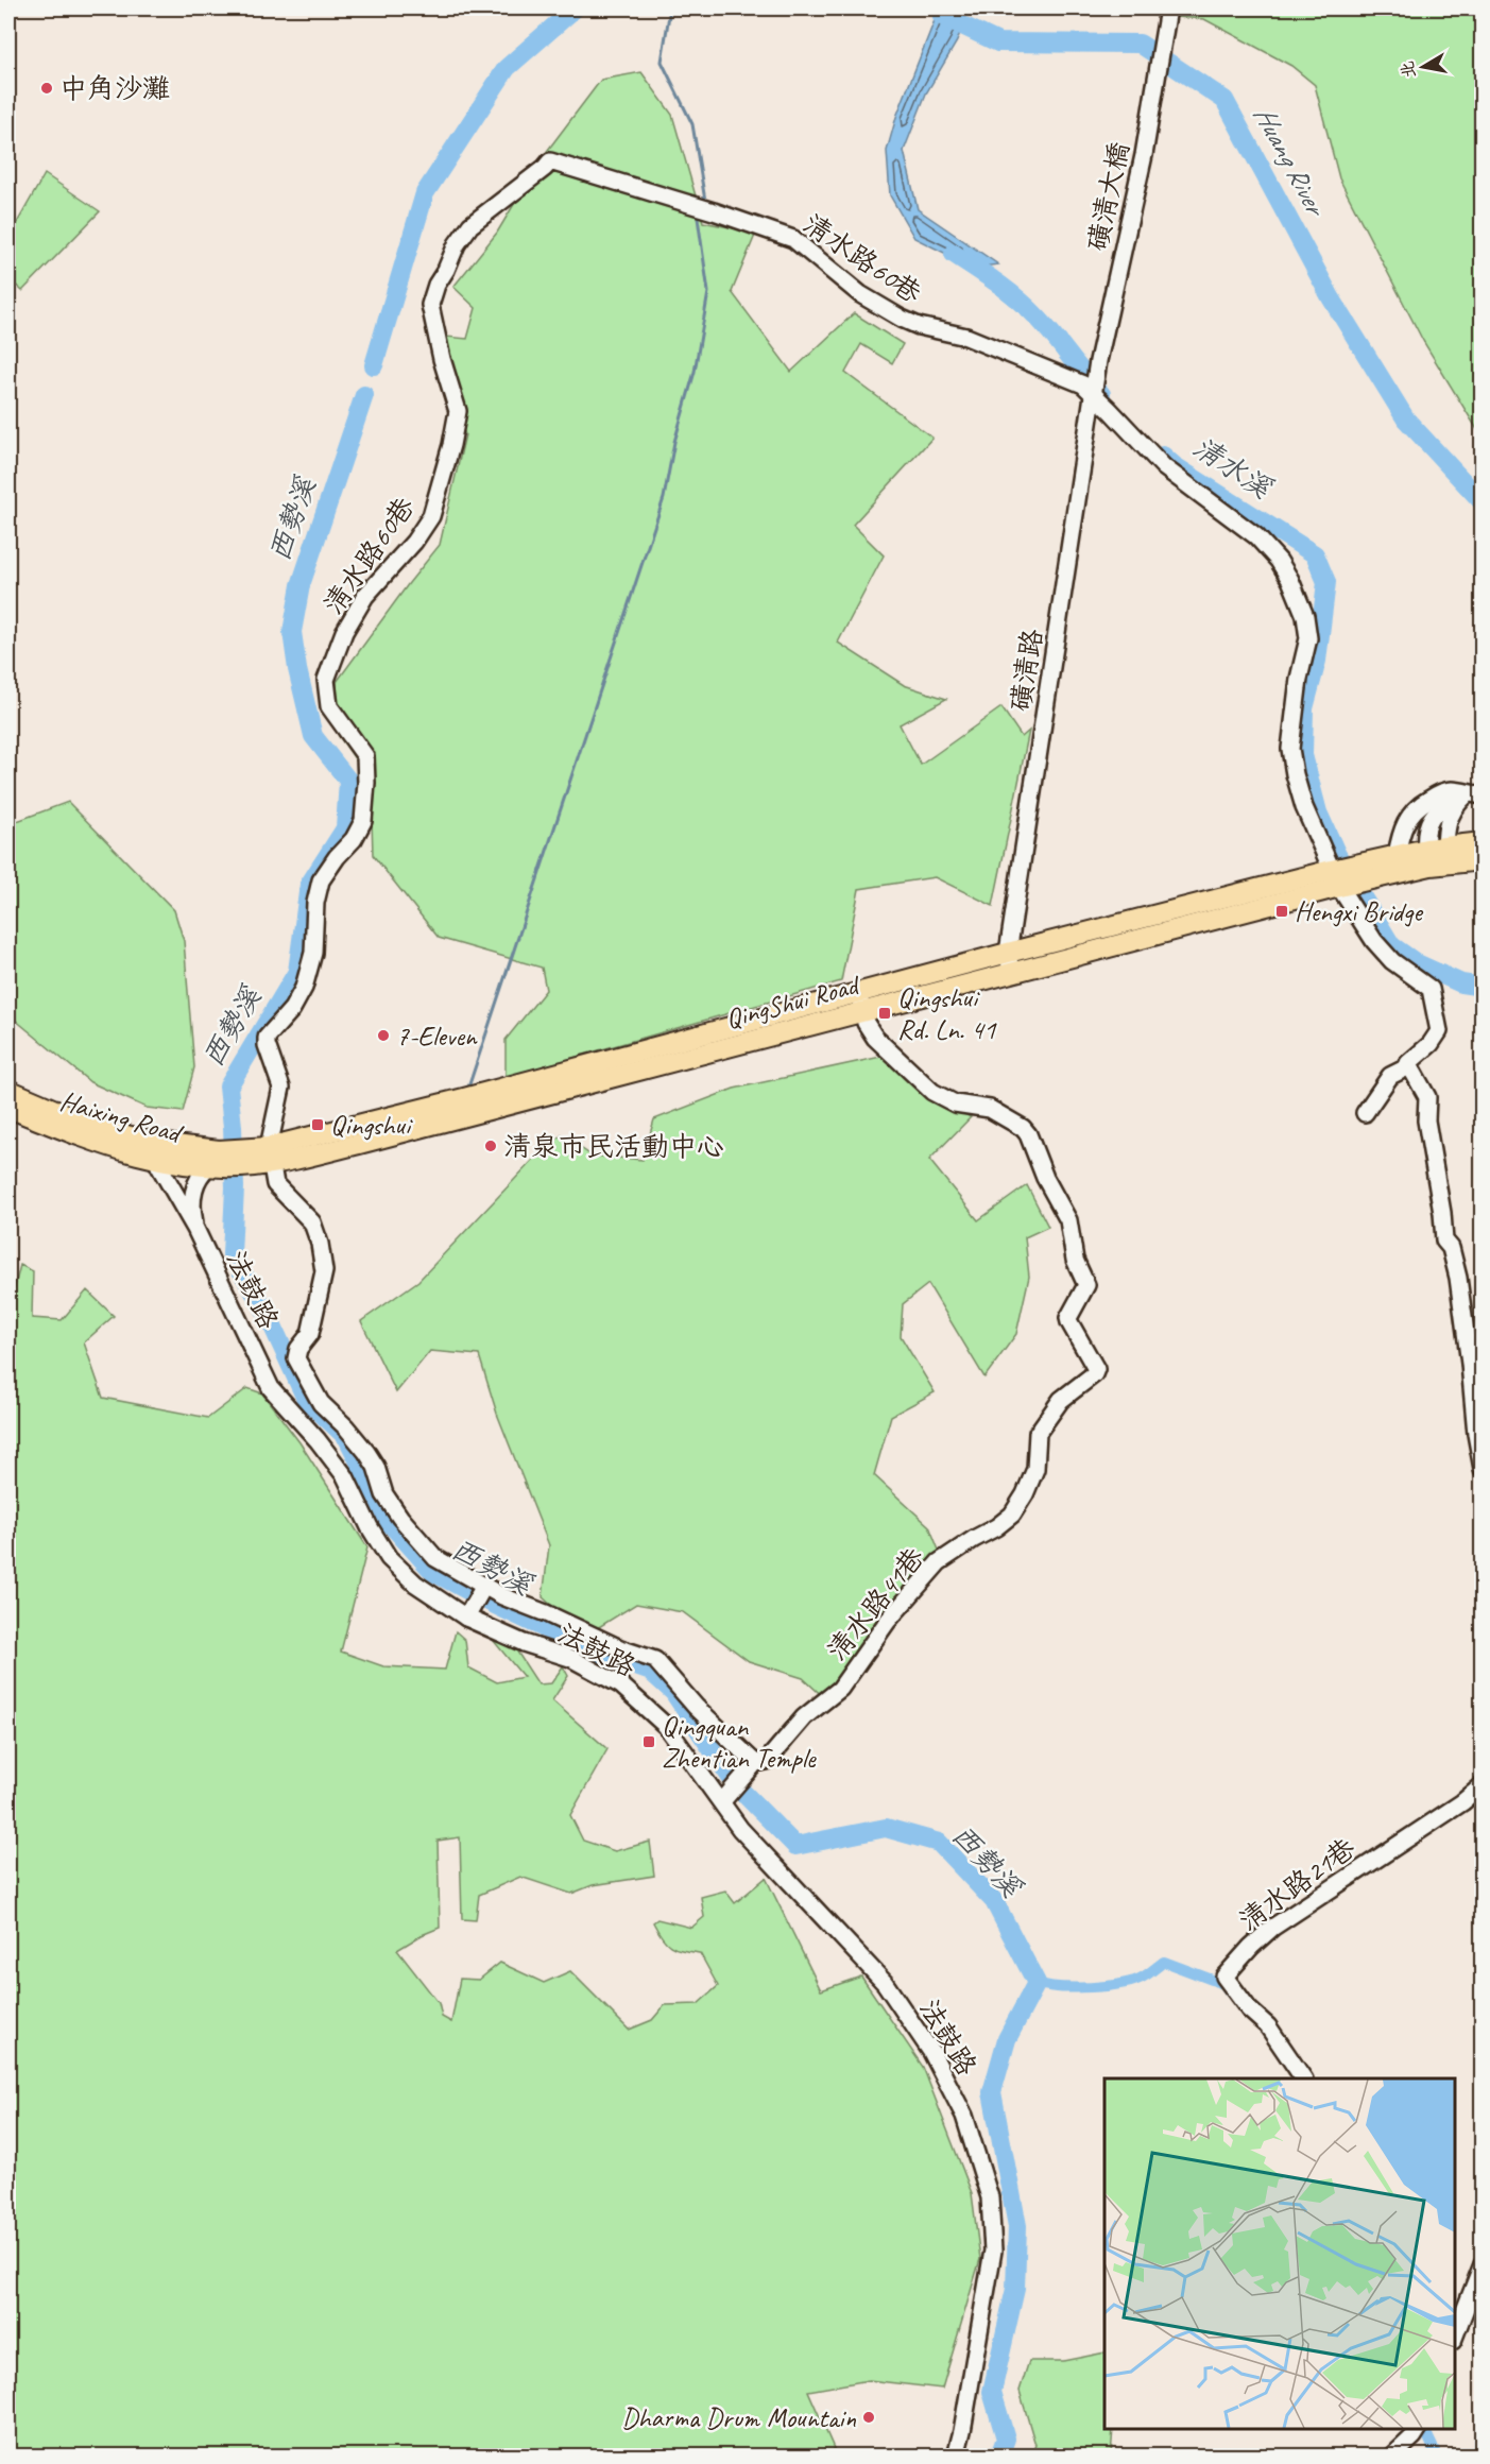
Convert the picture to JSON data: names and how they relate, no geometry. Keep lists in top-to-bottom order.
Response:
{
  "streets": {
    "main road": ["QingShui Road", "Haixing Road"],
    "street": [
      "磺清大橋",
      "清水路60巷",
      "磺清路",
      "法鼓路",
      "清水路41巷",
      "清水路21巷"
    ]
  },
  "crossings": [
    ["磺清大橋", "清水路60巷"],
    ["磺清大橋", "磺清路"],
    ["清水路60巷", "磺清路"],
    ["清水路60巷", "QingShui Road"],
    ["磺清路", "QingShui Road"],
    ["QingShui Road", "Haixing Road"],
    ["QingShui Road", "清水路41巷"],
    ["Haixing Road", "法鼓路"],
    ["法鼓路", "清水路41巷"]
  ],
  "water": ["Huang River", "清水溪", "西勢溪"],
  "places": {
    "other": [
      "中角沙灘",
      "7-Eleven",
      "清泉市民活動中心",
      "Dharma Drum Mountain"
    ],
    "transit": [
      "Hengxi Bridge",
      "Qingshui Rd. Ln. 41",
      "Qingshui",
      "Qingquan Zhentian Temple"
    ]
  },
  "north": "left"
}
